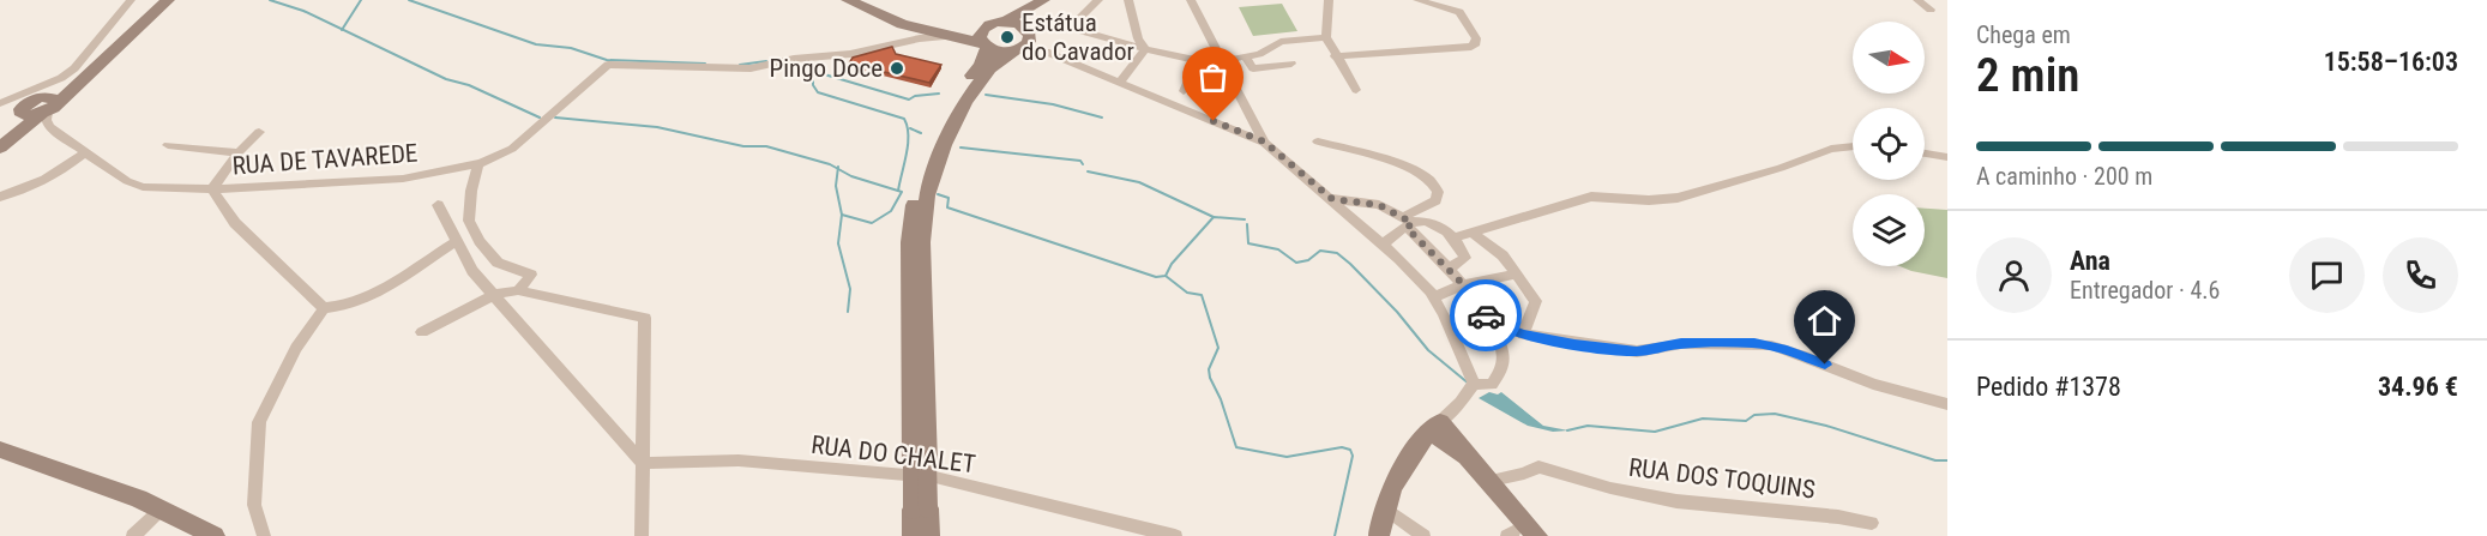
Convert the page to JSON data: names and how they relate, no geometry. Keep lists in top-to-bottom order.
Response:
{
  "streets": {
    "street": ["RUA DE TAVAREDE", "RUA DO CHALET", "RUA DOS TOQUINS"]
  },
  "places": ["Estátua do Cavador", "Pingo Doce"],
  "north": "right",
  "page": {
    "heading": ["2 min", "Chega em", "15:58–16:03"],
    "panel": [
      "Ana",
      "Entregador · 4.6",
      "Pedido #1378",
      "34.96 €"
    ],
    "bar": "A caminho · 200 m"
  }
}
